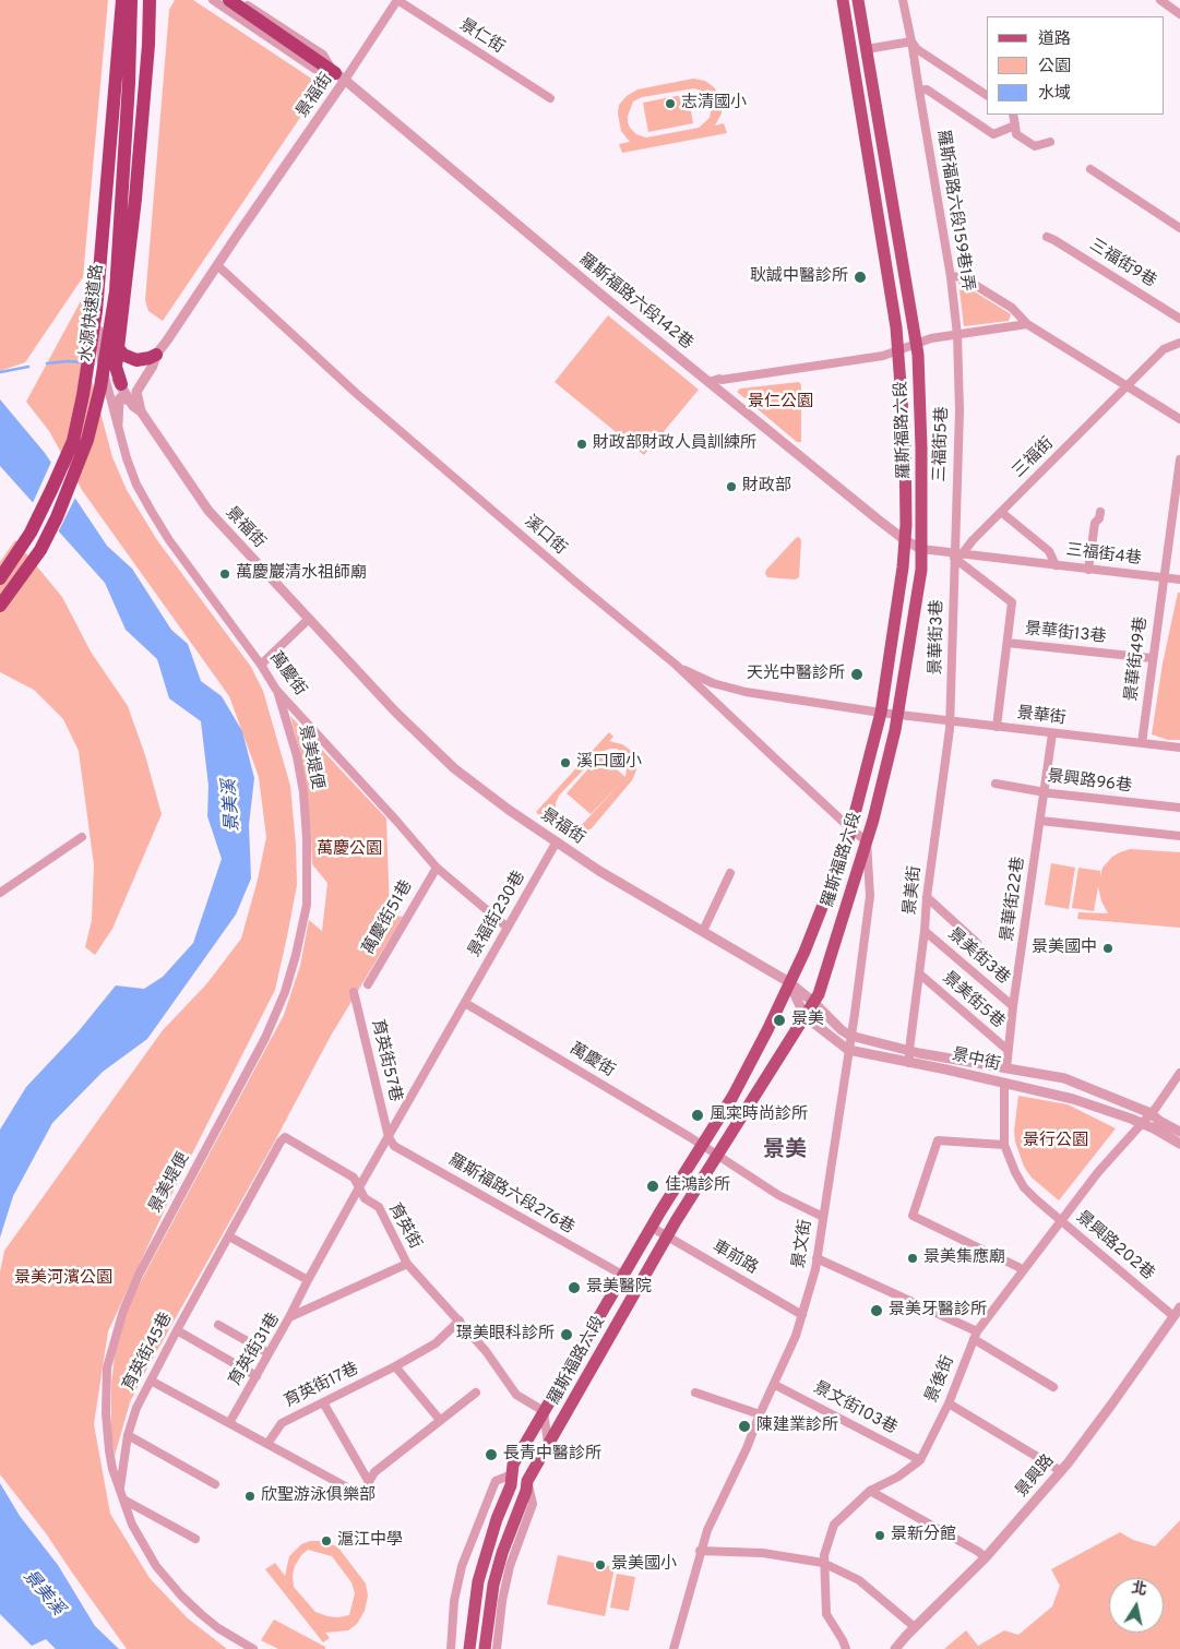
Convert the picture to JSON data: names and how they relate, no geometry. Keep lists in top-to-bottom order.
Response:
{
  "streets": {
    "highway": ["水源快速道路"],
    "main road": ["羅斯福路六段"],
    "street": [
      "景仁街",
      "景福街",
      "羅斯福路六段159巷1弄",
      "三福街9巷",
      "羅斯福路六段142巷",
      "三福街5巷",
      "三福街",
      "溪口街",
      "三福街4巷",
      "景華街13巷",
      "景華街3巷",
      "景華街49巷",
      "萬慶街",
      "景華街",
      "景美堤便",
      "景興路96巷",
      "景美街",
      "景華街22巷",
      "景福街230巷",
      "萬慶街51巷",
      "景美街3巷",
      "景美街5巷",
      "育英街57巷",
      "景中街",
      "羅斯福路六段276巷",
      "育英街",
      "景文街",
      "景興路202巷",
      "車前路",
      "育英街31巷",
      "育英街45巷",
      "景後街",
      "育英街17巷",
      "景文街103巷",
      "景興路"
    ]
  },
  "crossings": [
    ["景仁街", "景福街"],
    ["景福街", "羅斯福路六段142巷"],
    ["景福街", "羅斯福路六段"],
    ["景福街", "溪口街"],
    ["景福街", "景福街230巷"],
    ["景福街", "景中街"],
    ["羅斯福路六段159巷1弄", "三福街5巷"],
    ["羅斯福路六段142巷", "羅斯福路六段"],
    ["羅斯福路六段142巷", "三福街4巷"],
    ["羅斯福路六段", "溪口街"],
    ["羅斯福路六段", "三福街4巷"],
    ["羅斯福路六段", "萬慶街"],
    ["羅斯福路六段", "景華街"],
    ["羅斯福路六段", "景中街"],
    ["羅斯福路六段", "羅斯福路六段276巷"],
    ["羅斯福路六段", "育英街"],
    ["羅斯福路六段", "景文街"],
    ["羅斯福路六段", "車前路"],
    ["三福街5巷", "三福街"],
    ["三福街5巷", "三福街4巷"],
    ["三福街5巷", "景華街13巷"],
    ["三福街5巷", "景華街3巷"],
    ["三福街", "三福街4巷"],
    ["三福街", "景華街13巷"],
    ["三福街", "景華街3巷"],
    ["溪口街", "景華街"],
    ["三福街4巷", "景華街13巷"],
    ["三福街4巷", "景華街3巷"],
    ["三福街4巷", "景華街49巷"],
    ["景華街13巷", "景華街3巷"],
    ["景華街13巷", "景華街49巷"],
    ["景華街13巷", "景華街"],
    ["景華街3巷", "景華街"],
    ["景華街3巷", "景美街"],
    ["景華街49巷", "景華街"],
    ["萬慶街", "景美堤便"],
    ["萬慶街", "景福街230巷"],
    ["萬慶街", "萬慶街51巷"],
    ["萬慶街", "景文街"],
    ["景華街", "景美街"],
    ["景華街", "景華街22巷"],
    ["景美堤便", "育英街45巷"],
    ["景興路96巷", "景華街22巷"],
    ["景美街", "景美街3巷"],
    ["景美街", "景美街5巷"],
    ["景美街", "景中街"],
    ["景華街22巷", "景美街3巷"],
    ["景華街22巷", "景美街5巷"],
    ["景華街22巷", "景中街"],
    ["育英街57巷", "羅斯福路六段276巷"],
    ["景中街", "景文街"],
    ["景中街", "景後街"],
    ["育英街", "育英街31巷"],
    ["育英街", "育英街45巷"],
    ["育英街", "育英街17巷"],
    ["景文街", "車前路"],
    ["景文街", "景文街103巷"],
    ["景興路202巷", "景後街"],
    ["景興路202巷", "景興路"],
    ["景後街", "景文街103巷"]
  ],
  "districts": ["景美"],
  "water": ["景美溪"],
  "parks": [
    "景仁公園",
    "萬慶公園",
    "景行公園",
    "景美河濱公園"
  ],
  "places": [
    "志清國小",
    "耿誠中醫診所",
    "財政部財政人員訓練所",
    "財政部",
    "萬慶巖清水祖師廟",
    "天光中醫診所",
    "溪口國小",
    "景美國中",
    "景美",
    "風寀時尚診所",
    "佳鴻診所",
    "景美集應廟",
    "景美醫院",
    "景美牙醫診所",
    "璟美眼科診所",
    "陳建業診所",
    "長青中醫診所",
    "欣聖游泳俱樂部",
    "景新分館",
    "滬江中學",
    "景美國小"
  ],
  "legend": ["道路", "公園", "水域"],
  "north": "top"
}
